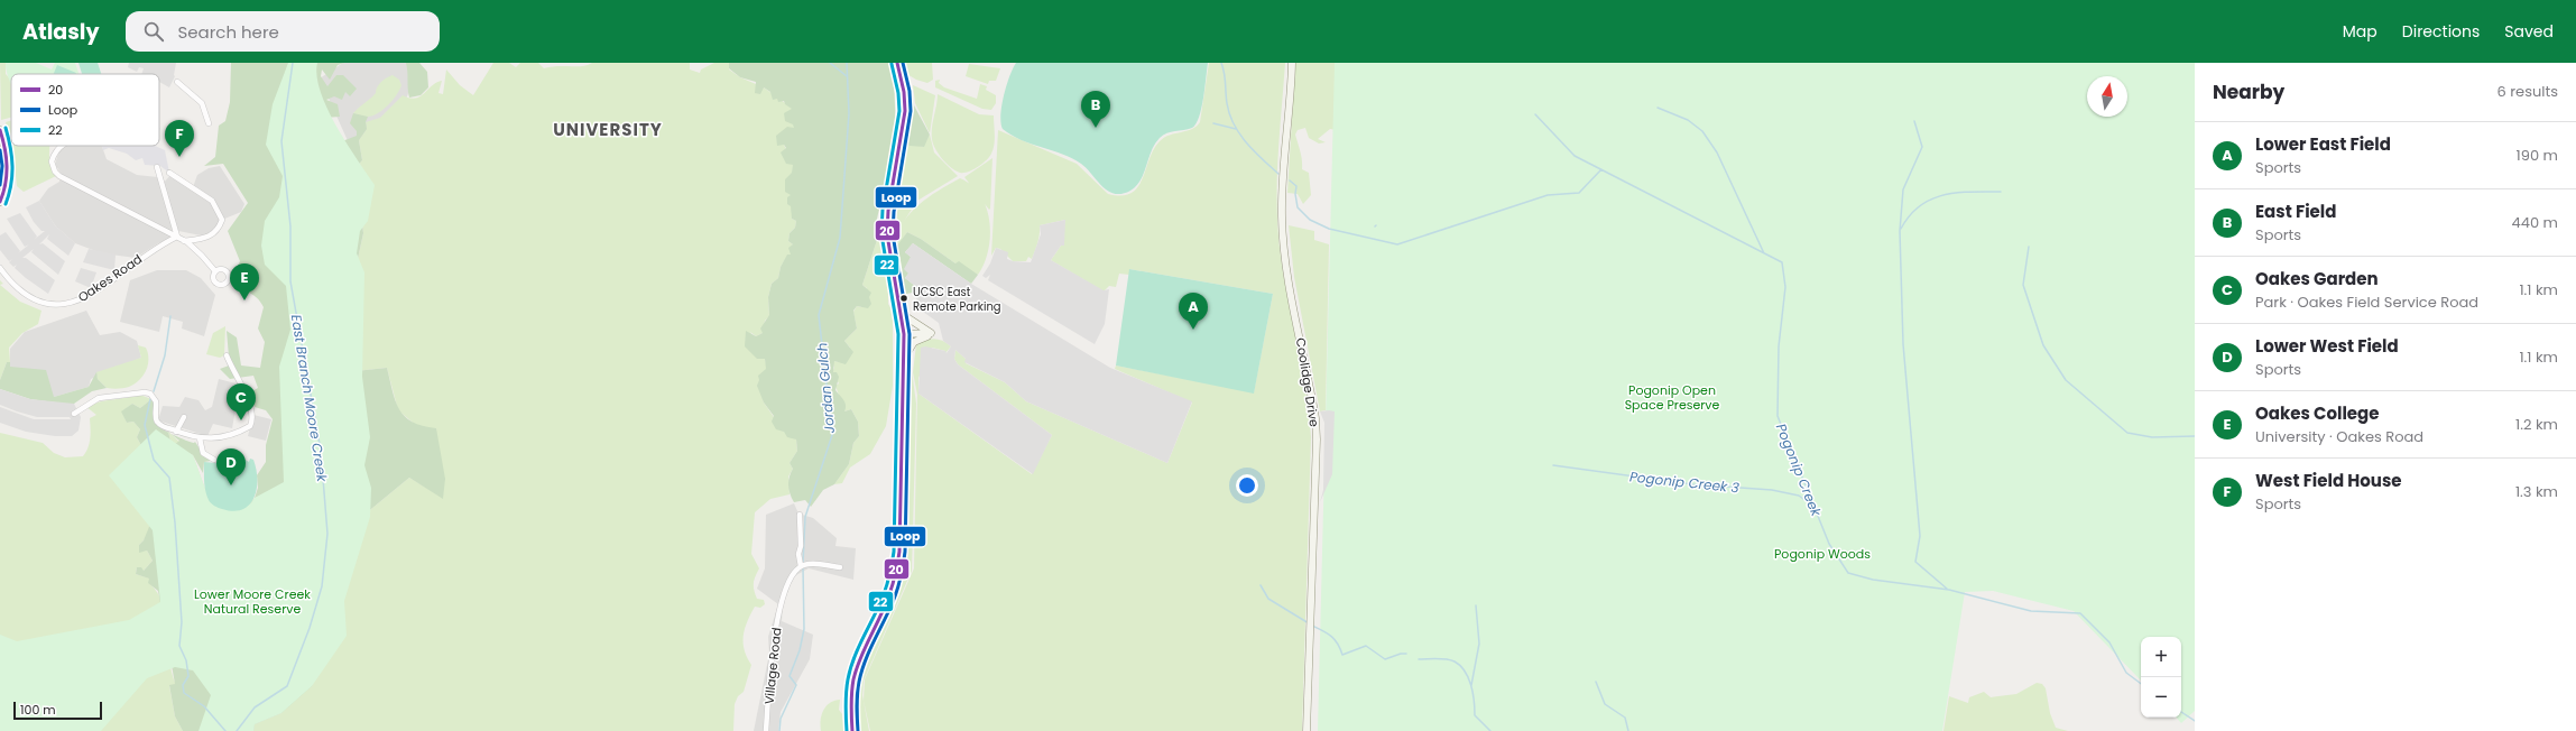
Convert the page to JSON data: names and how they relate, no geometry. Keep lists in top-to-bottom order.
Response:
{
  "streets": {
    "main road": ["Coolidge Drive"],
    "street": ["Oakes Road", "Village Road"]
  },
  "districts": ["UNIVERSITY"],
  "water": [
    "Jordan Gulch",
    "East Branch Moore Creek",
    "Pogonip Creek",
    "Pogonip Creek 3"
  ],
  "parks": ["Pogonip Open Space Preserve", "Pogonip Woods", "Lower Moore Creek Natural Reserve"],
  "places": ["UCSC East Remote Parking"],
  "lines": ["transit line 20", "transit line Loop", "transit line 22"],
  "legend": ["20", "Loop", "22"],
  "scale_bar": "100 m",
  "north": "top",
  "page": {
    "header": "Atlasly",
    "search": "Search here",
    "nav": ["Map", "Directions", "Saved"],
    "heading": ["Nearby", "6 results"],
    "pins": [
      "B",
      "F",
      "E",
      "A",
      "C",
      "D"
    ],
    "list": [
      {
        "mark": "A",
        "name": "Lower East Field",
        "note": "Sports",
        "value": "190 m"
      },
      {
        "mark": "B",
        "name": "East Field",
        "note": "Sports",
        "value": "440 m"
      },
      {
        "mark": "C",
        "name": "Oakes Garden",
        "note": "Park · Oakes Field Service Road",
        "value": "1.1 km"
      },
      {
        "mark": "D",
        "name": "Lower West Field",
        "note": "Sports",
        "value": "1.1 km"
      },
      {
        "mark": "E",
        "name": "Oakes College",
        "note": "University · Oakes Road",
        "value": "1.2 km"
      },
      {
        "mark": "F",
        "name": "West Field House",
        "note": "Sports",
        "value": "1.3 km"
      }
    ],
    "map_buttons": ["+", "−"],
    "scale": "100 m"
  }
}
